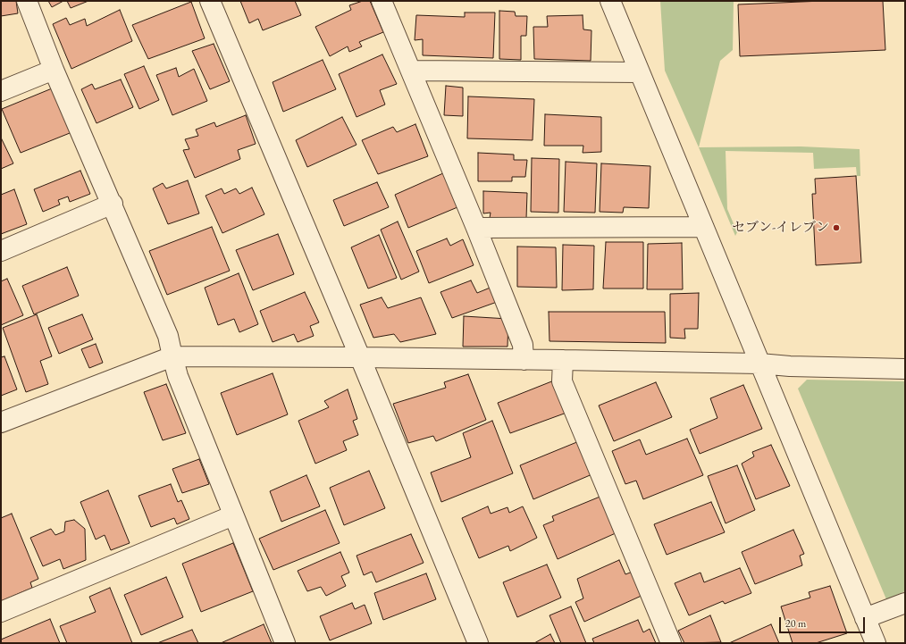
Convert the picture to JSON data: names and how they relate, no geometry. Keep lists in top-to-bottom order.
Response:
{
  "places": ["セブン-イレブン"],
  "scale_bar": "20 m"
}
